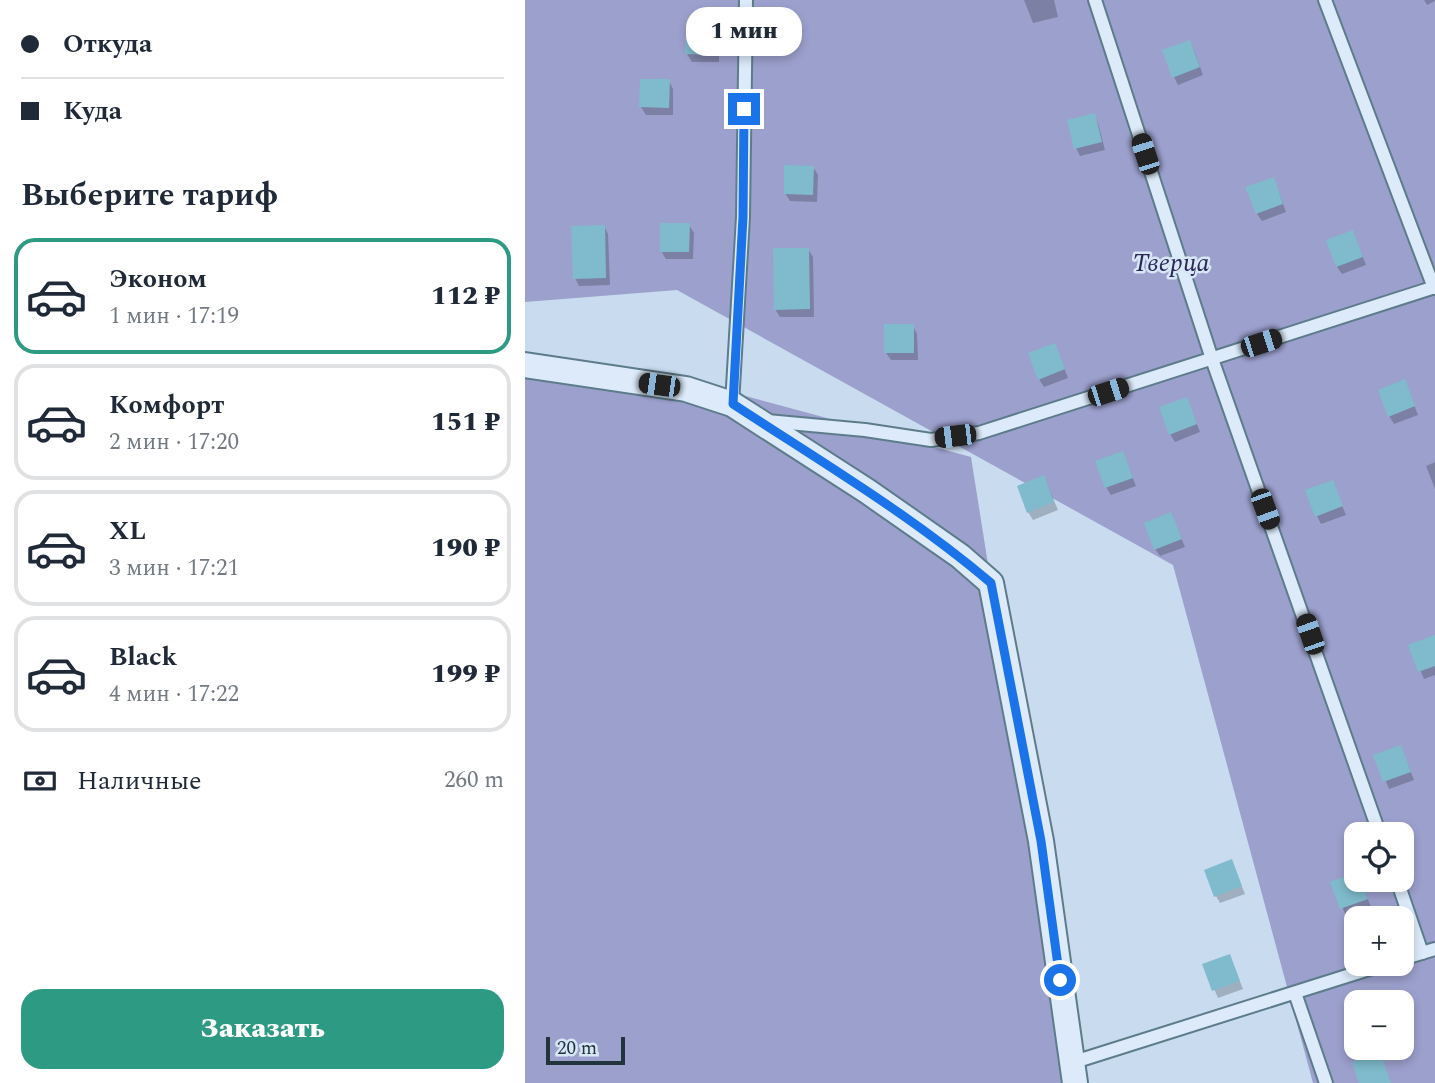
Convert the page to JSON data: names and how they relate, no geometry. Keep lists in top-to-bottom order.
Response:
{
  "parks": ["Тверца"],
  "scale_bar": "20 m",
  "page": {
    "banner": ["Откуда", "Куда"],
    "bubble": "1 мин",
    "heading": "Выберите тариф",
    "list": [
      {
        "name": "Эконом",
        "note": "1 мин · 17:19",
        "value": "112 ₽"
      },
      {
        "name": "Комфорт",
        "note": "2 мин · 17:20",
        "value": "151 ₽"
      },
      {
        "name": "XL",
        "note": "3 мин · 17:21",
        "value": "190 ₽"
      },
      {
        "name": "Black",
        "note": "4 мин · 17:22",
        "value": "199 ₽"
      }
    ],
    "pay": ["Наличные", "260 m"],
    "map_buttons": ["+", "−"],
    "buttons": "Заказать",
    "scale": "20 m"
  }
}
